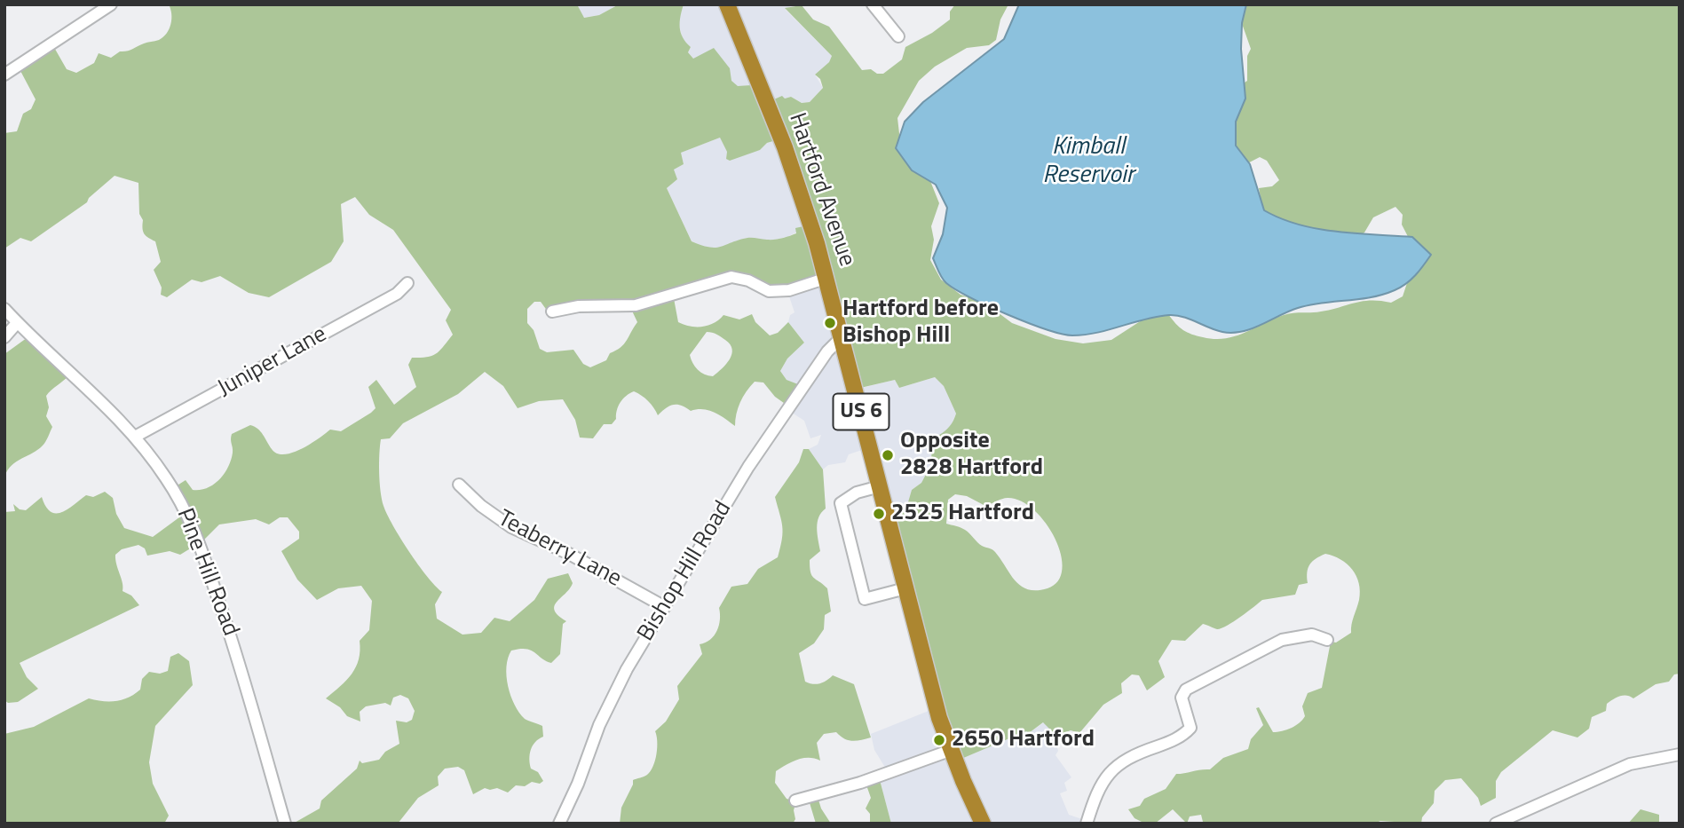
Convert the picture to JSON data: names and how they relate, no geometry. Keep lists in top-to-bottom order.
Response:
{
  "streets": {
    "highway": ["Hartford Avenue", "US 6"],
    "street": [
      "Juniper Lane",
      "Teaberry Lane",
      "Bishop Hill Road",
      "Pine Hill Road"
    ]
  },
  "crossings": [
    ["Hartford Avenue", "Bishop Hill Road"],
    ["Juniper Lane", "Pine Hill Road"],
    ["Teaberry Lane", "Bishop Hill Road"]
  ],
  "water": ["Kimball Reservoir"],
  "places": [
    "Hartford before Bishop Hill",
    "Opposite 2828 Hartford",
    "2525 Hartford",
    "2650 Hartford"
  ]
}
